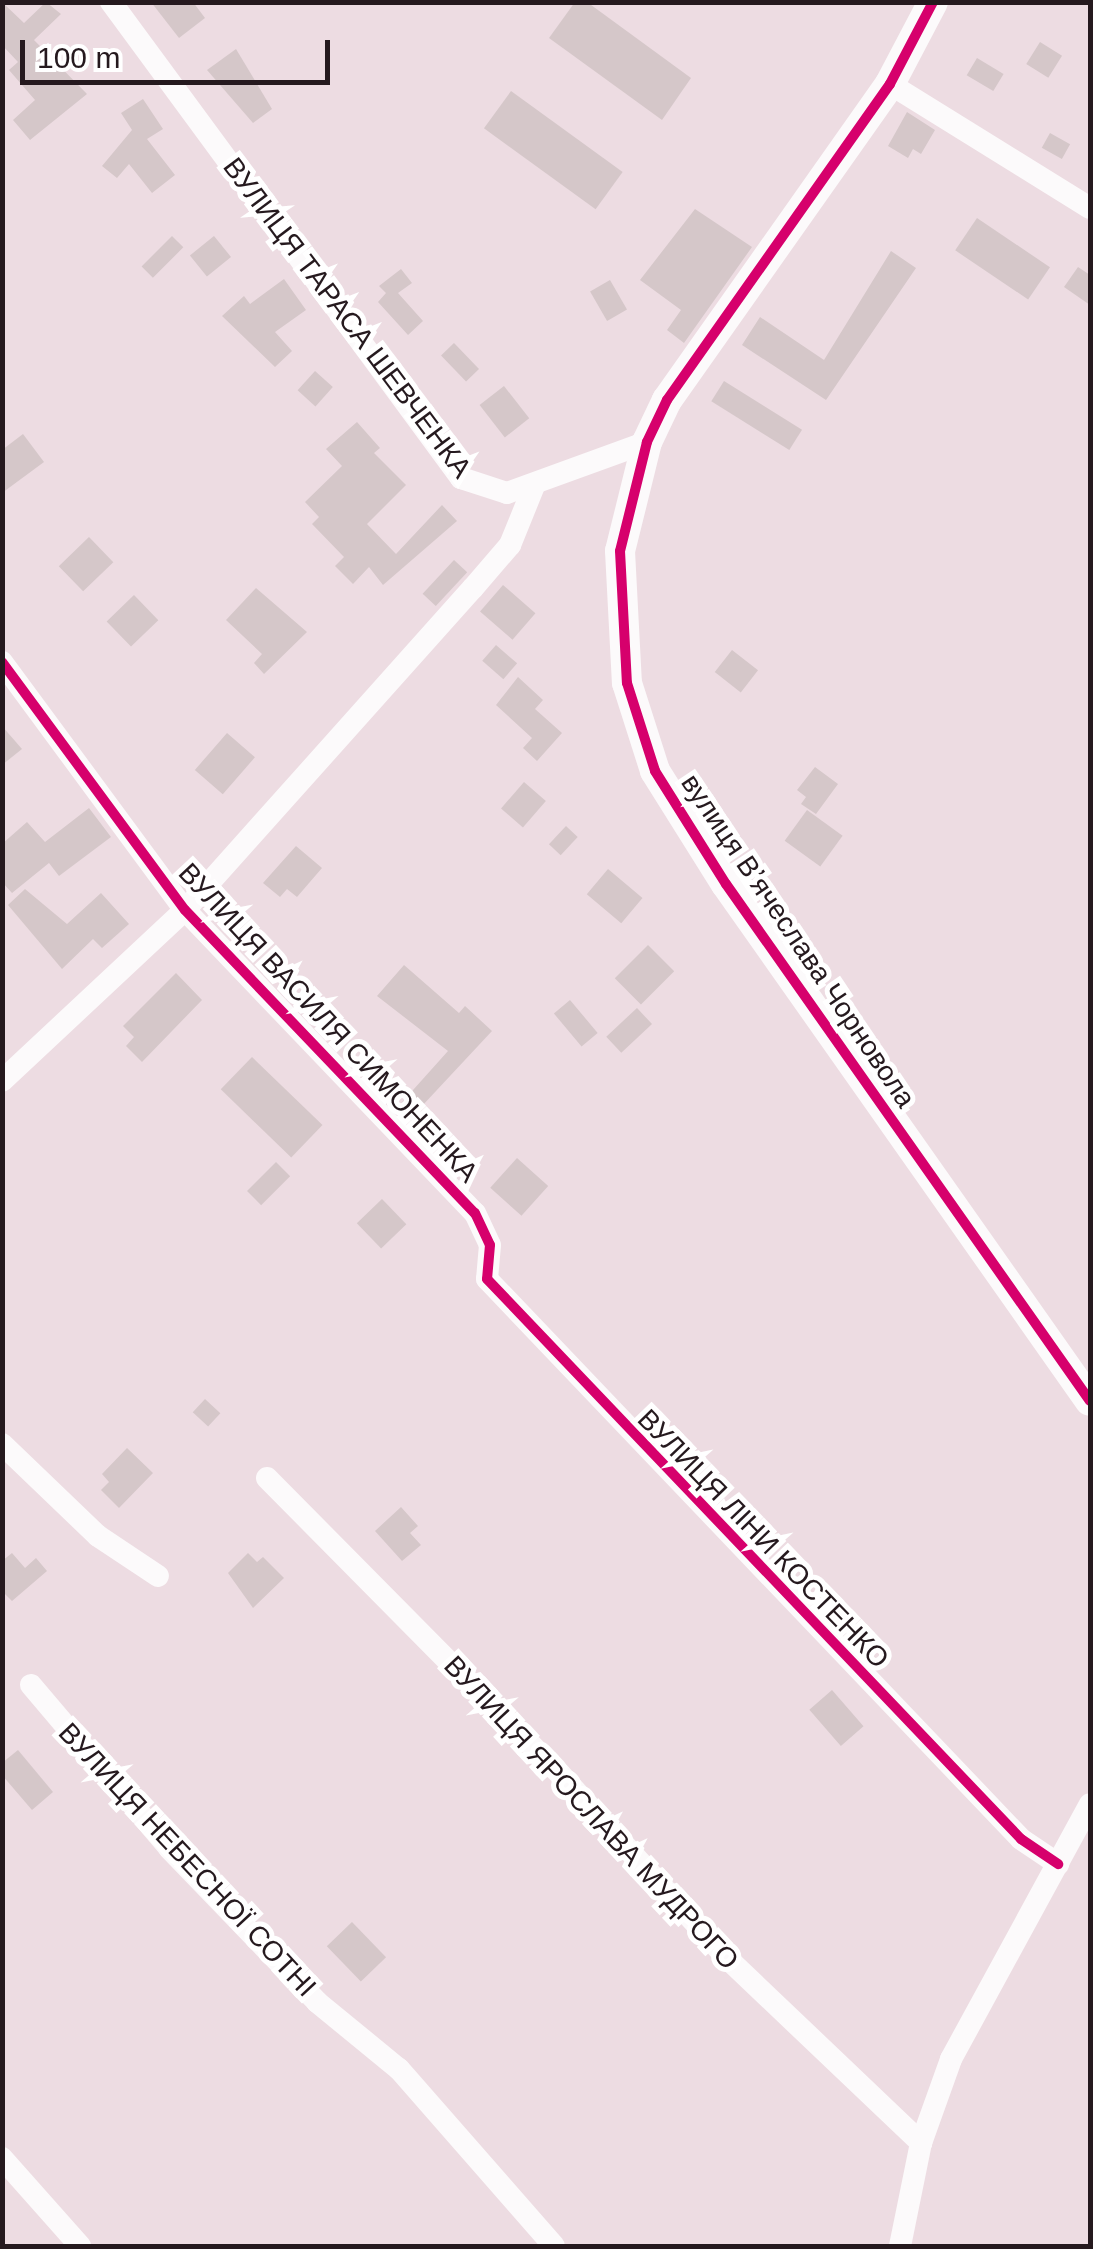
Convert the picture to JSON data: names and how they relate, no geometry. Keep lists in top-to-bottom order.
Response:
{
  "streets": {
    "street": [
      "ВУЛИЦЯ ТАРАСА ШЕВЧЕНКА",
      "вулиця Вʼячеслава Чорновола",
      "ВУЛИЦЯ ВАСИЛЯ СИМОНЕНКА",
      "ВУЛИЦЯ ЛІНИ КОСТЕНКО",
      "ВУЛИЦЯ ЯРОСЛАВА МУДРОГО",
      "ВУЛИЦЯ НЕБЕСНОЇ СОТНІ"
    ]
  },
  "crossings": [
    ["ВУЛИЦЯ ТАРАСА ШЕВЧЕНКА", "вулиця Вʼячеслава Чорновола"],
    ["ВУЛИЦЯ ВАСИЛЯ СИМОНЕНКА", "ВУЛИЦЯ ЛІНИ КОСТЕНКО"]
  ],
  "scale_bar": "100 m"
}
